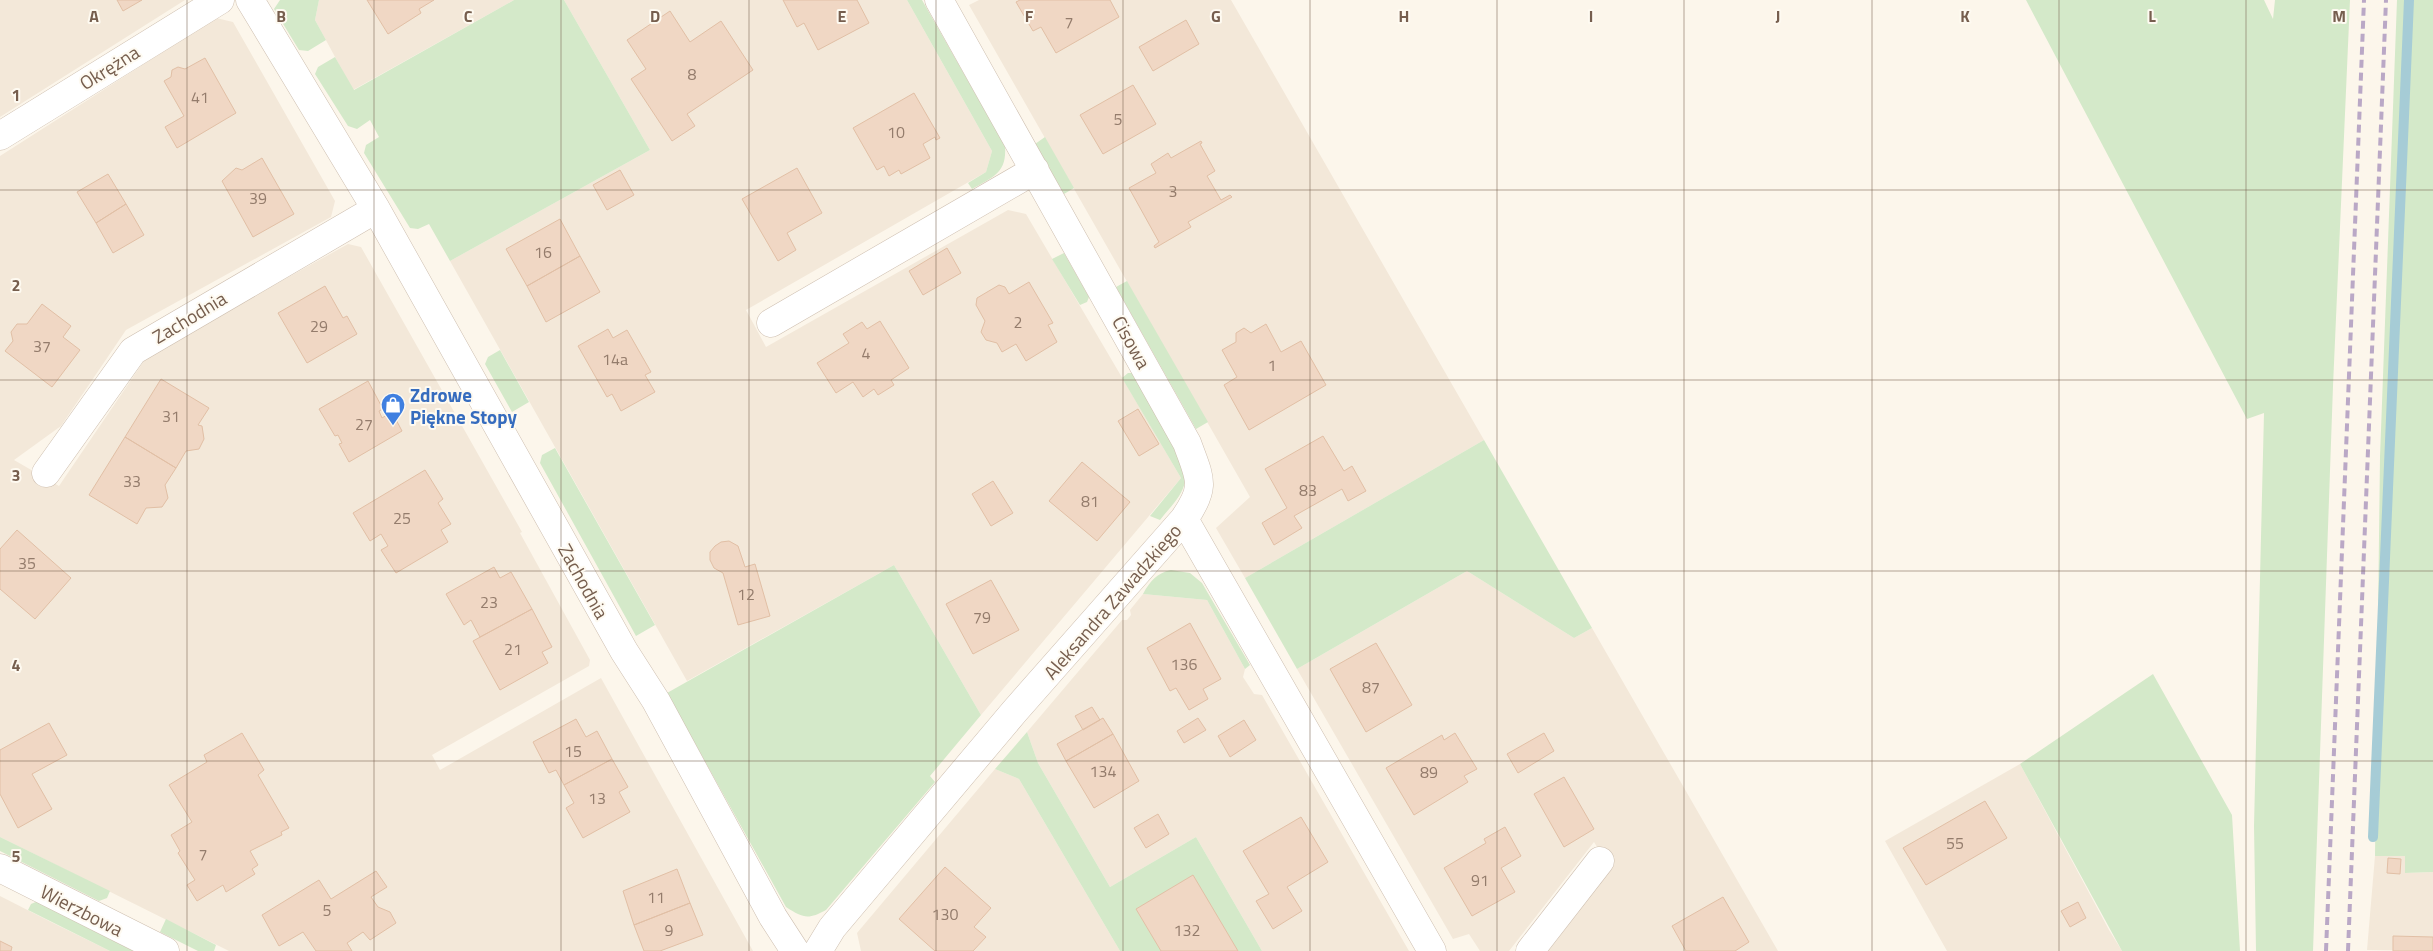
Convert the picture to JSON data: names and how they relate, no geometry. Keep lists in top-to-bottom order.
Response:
{
  "streets": {
    "street": [
      "Okrężna",
      "Zachodnia",
      "Cisowa",
      "Aleksandra Zawadzkiego",
      "Wierzbowa"
    ]
  },
  "crossings": [
    ["Cisowa", "Aleksandra Zawadzkiego"]
  ],
  "places": {
    "shop": ["Zdrowe Piękne Stopy"]
  },
  "house_numbers": [
    "7",
    "8",
    "41",
    "5",
    "10",
    "3",
    "39",
    "16",
    "2",
    "29",
    "37",
    "4",
    "14a",
    "1",
    "31",
    "27",
    "33",
    "83",
    "81",
    "25",
    "35",
    "12",
    "23",
    "79",
    "21",
    "136",
    "87",
    "15",
    "134",
    "89",
    "13",
    "55",
    "7",
    "91",
    "11",
    "5",
    "130",
    "9",
    "132"
  ],
  "grid": {
    "columns": [
      "A",
      "B",
      "C",
      "D",
      "E",
      "F",
      "G",
      "H",
      "I",
      "J",
      "K",
      "L",
      "M"
    ],
    "rows": [
      "1",
      "2",
      "3",
      "4",
      "5"
    ]
  }
}
